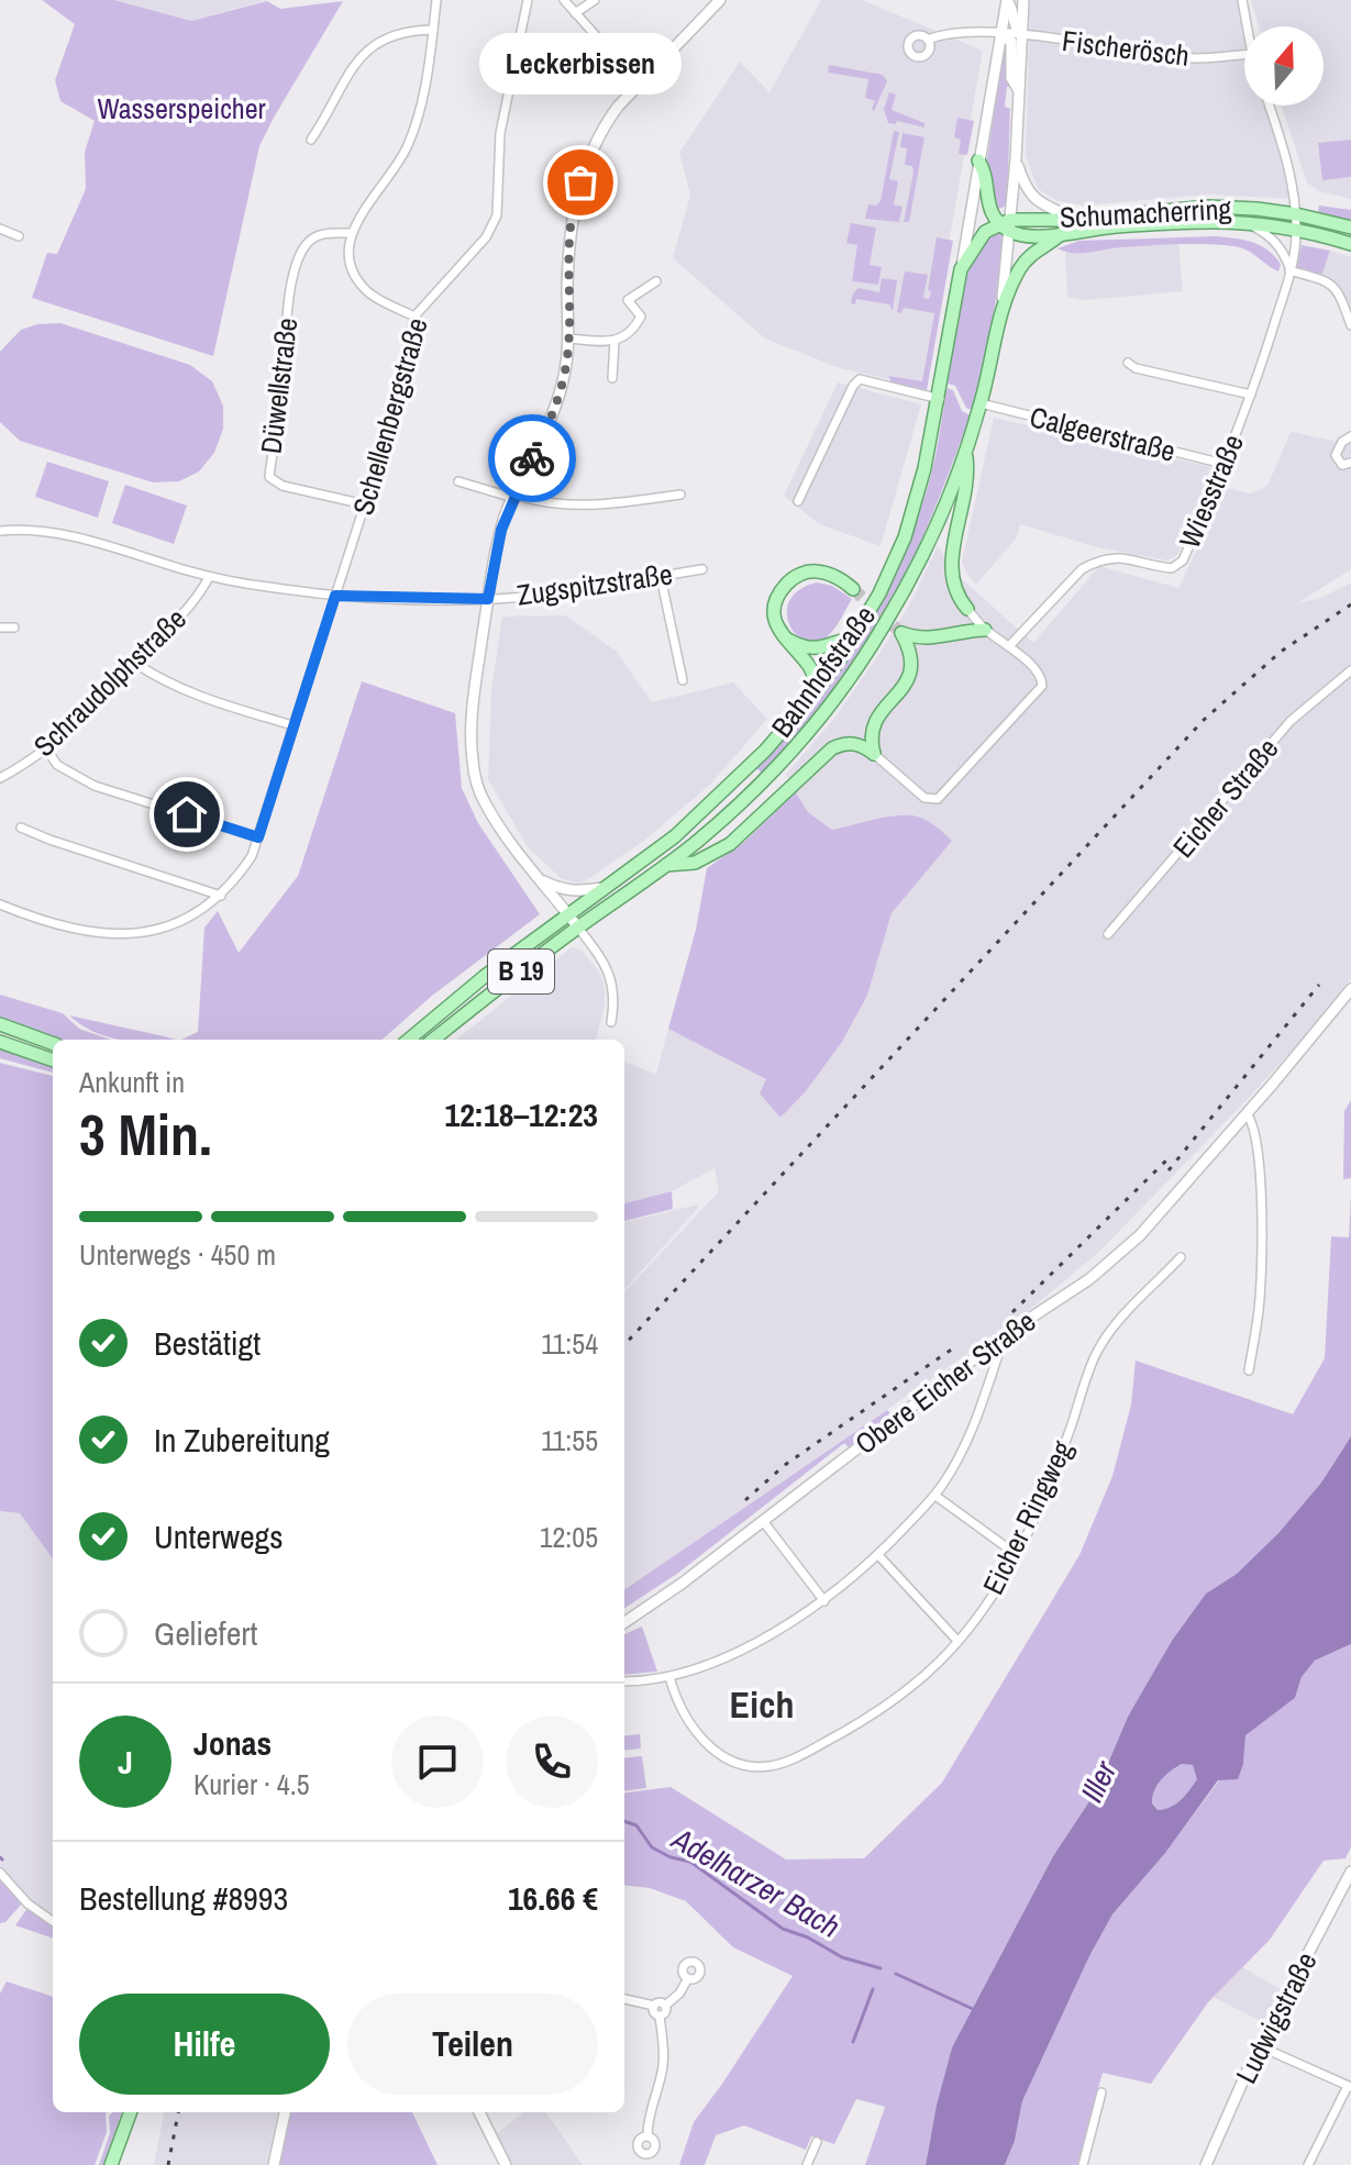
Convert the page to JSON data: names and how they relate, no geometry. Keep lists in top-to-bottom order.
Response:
{
  "streets": {
    "main road": ["Schumacherring", "Bahnhofstraße", "B 19"],
    "street": [
      "Fischerösch",
      "Düwellstraße",
      "Schellenbergstraße",
      "Calgeerstraße",
      "Wiesstraße",
      "Zugspitzstraße",
      "Schraudolphstraße",
      "Eicher Straße",
      "Obere Eicher Straße",
      "Eicher Ringweg",
      "Ludwigstraße"
    ]
  },
  "crossings": [
    ["Fischerösch", "Bahnhofstraße"],
    ["Schumacherring", "Wiesstraße"],
    ["Schumacherring", "Bahnhofstraße"],
    ["Düwellstraße", "Schellenbergstraße"],
    ["Schellenbergstraße", "Zugspitzstraße"],
    ["Calgeerstraße", "Wiesstraße"],
    ["Calgeerstraße", "Bahnhofstraße"],
    ["Zugspitzstraße", "Schraudolphstraße"],
    ["Zugspitzstraße", "B 19"],
    ["Bahnhofstraße", "B 19"]
  ],
  "districts": ["Eich"],
  "water": ["Iller", "Adelharzer Bach"],
  "parks": ["Wasserspeicher"],
  "places": ["Leckerbissen"],
  "north": "top",
  "page": {
    "bubble": "Leckerbissen",
    "heading": ["3 Min.", "Ankunft in", "12:18–12:23"],
    "panel": [
      "Jonas",
      "Kurier · 4.5",
      "Bestellung #8993",
      "16.66 €"
    ],
    "bar": "Unterwegs · 450 m",
    "list": [
      ["Bestätigt", "11:54"],
      ["In Zubereitung", "11:55"],
      ["Unterwegs", "12:05"],
      "Geliefert"
    ],
    "round": "J",
    "buttons": ["Hilfe", "Teilen"]
  }
}
